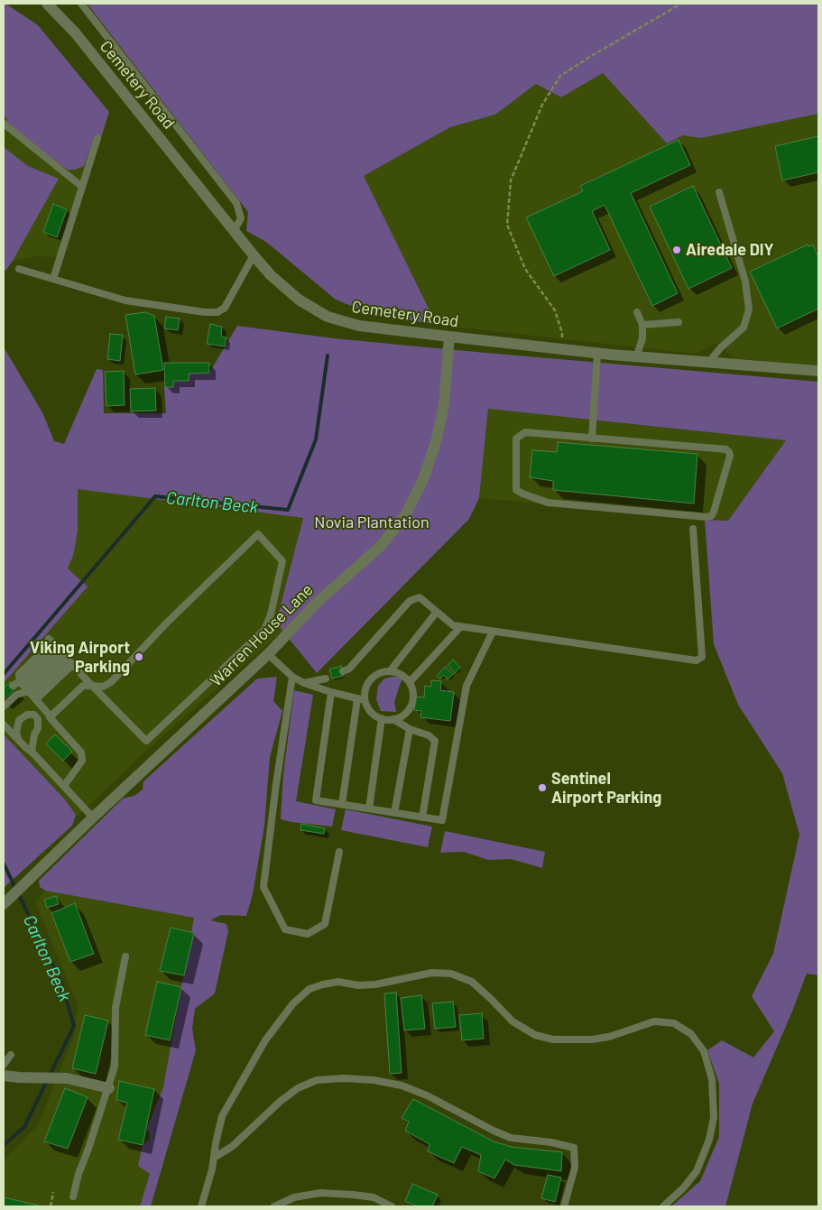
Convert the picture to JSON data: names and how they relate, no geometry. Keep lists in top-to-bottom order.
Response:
{
  "streets": {
    "street": ["Cemetery Road", "Warren House Lane"]
  },
  "crossings": [
    ["Cemetery Road", "Warren House Lane"]
  ],
  "water": ["Carlton Beck"],
  "parks": ["Novia Plantation"],
  "places": ["Airedale DIY", "Viking Airport Parking", "Sentinel Airport Parking"]
}
